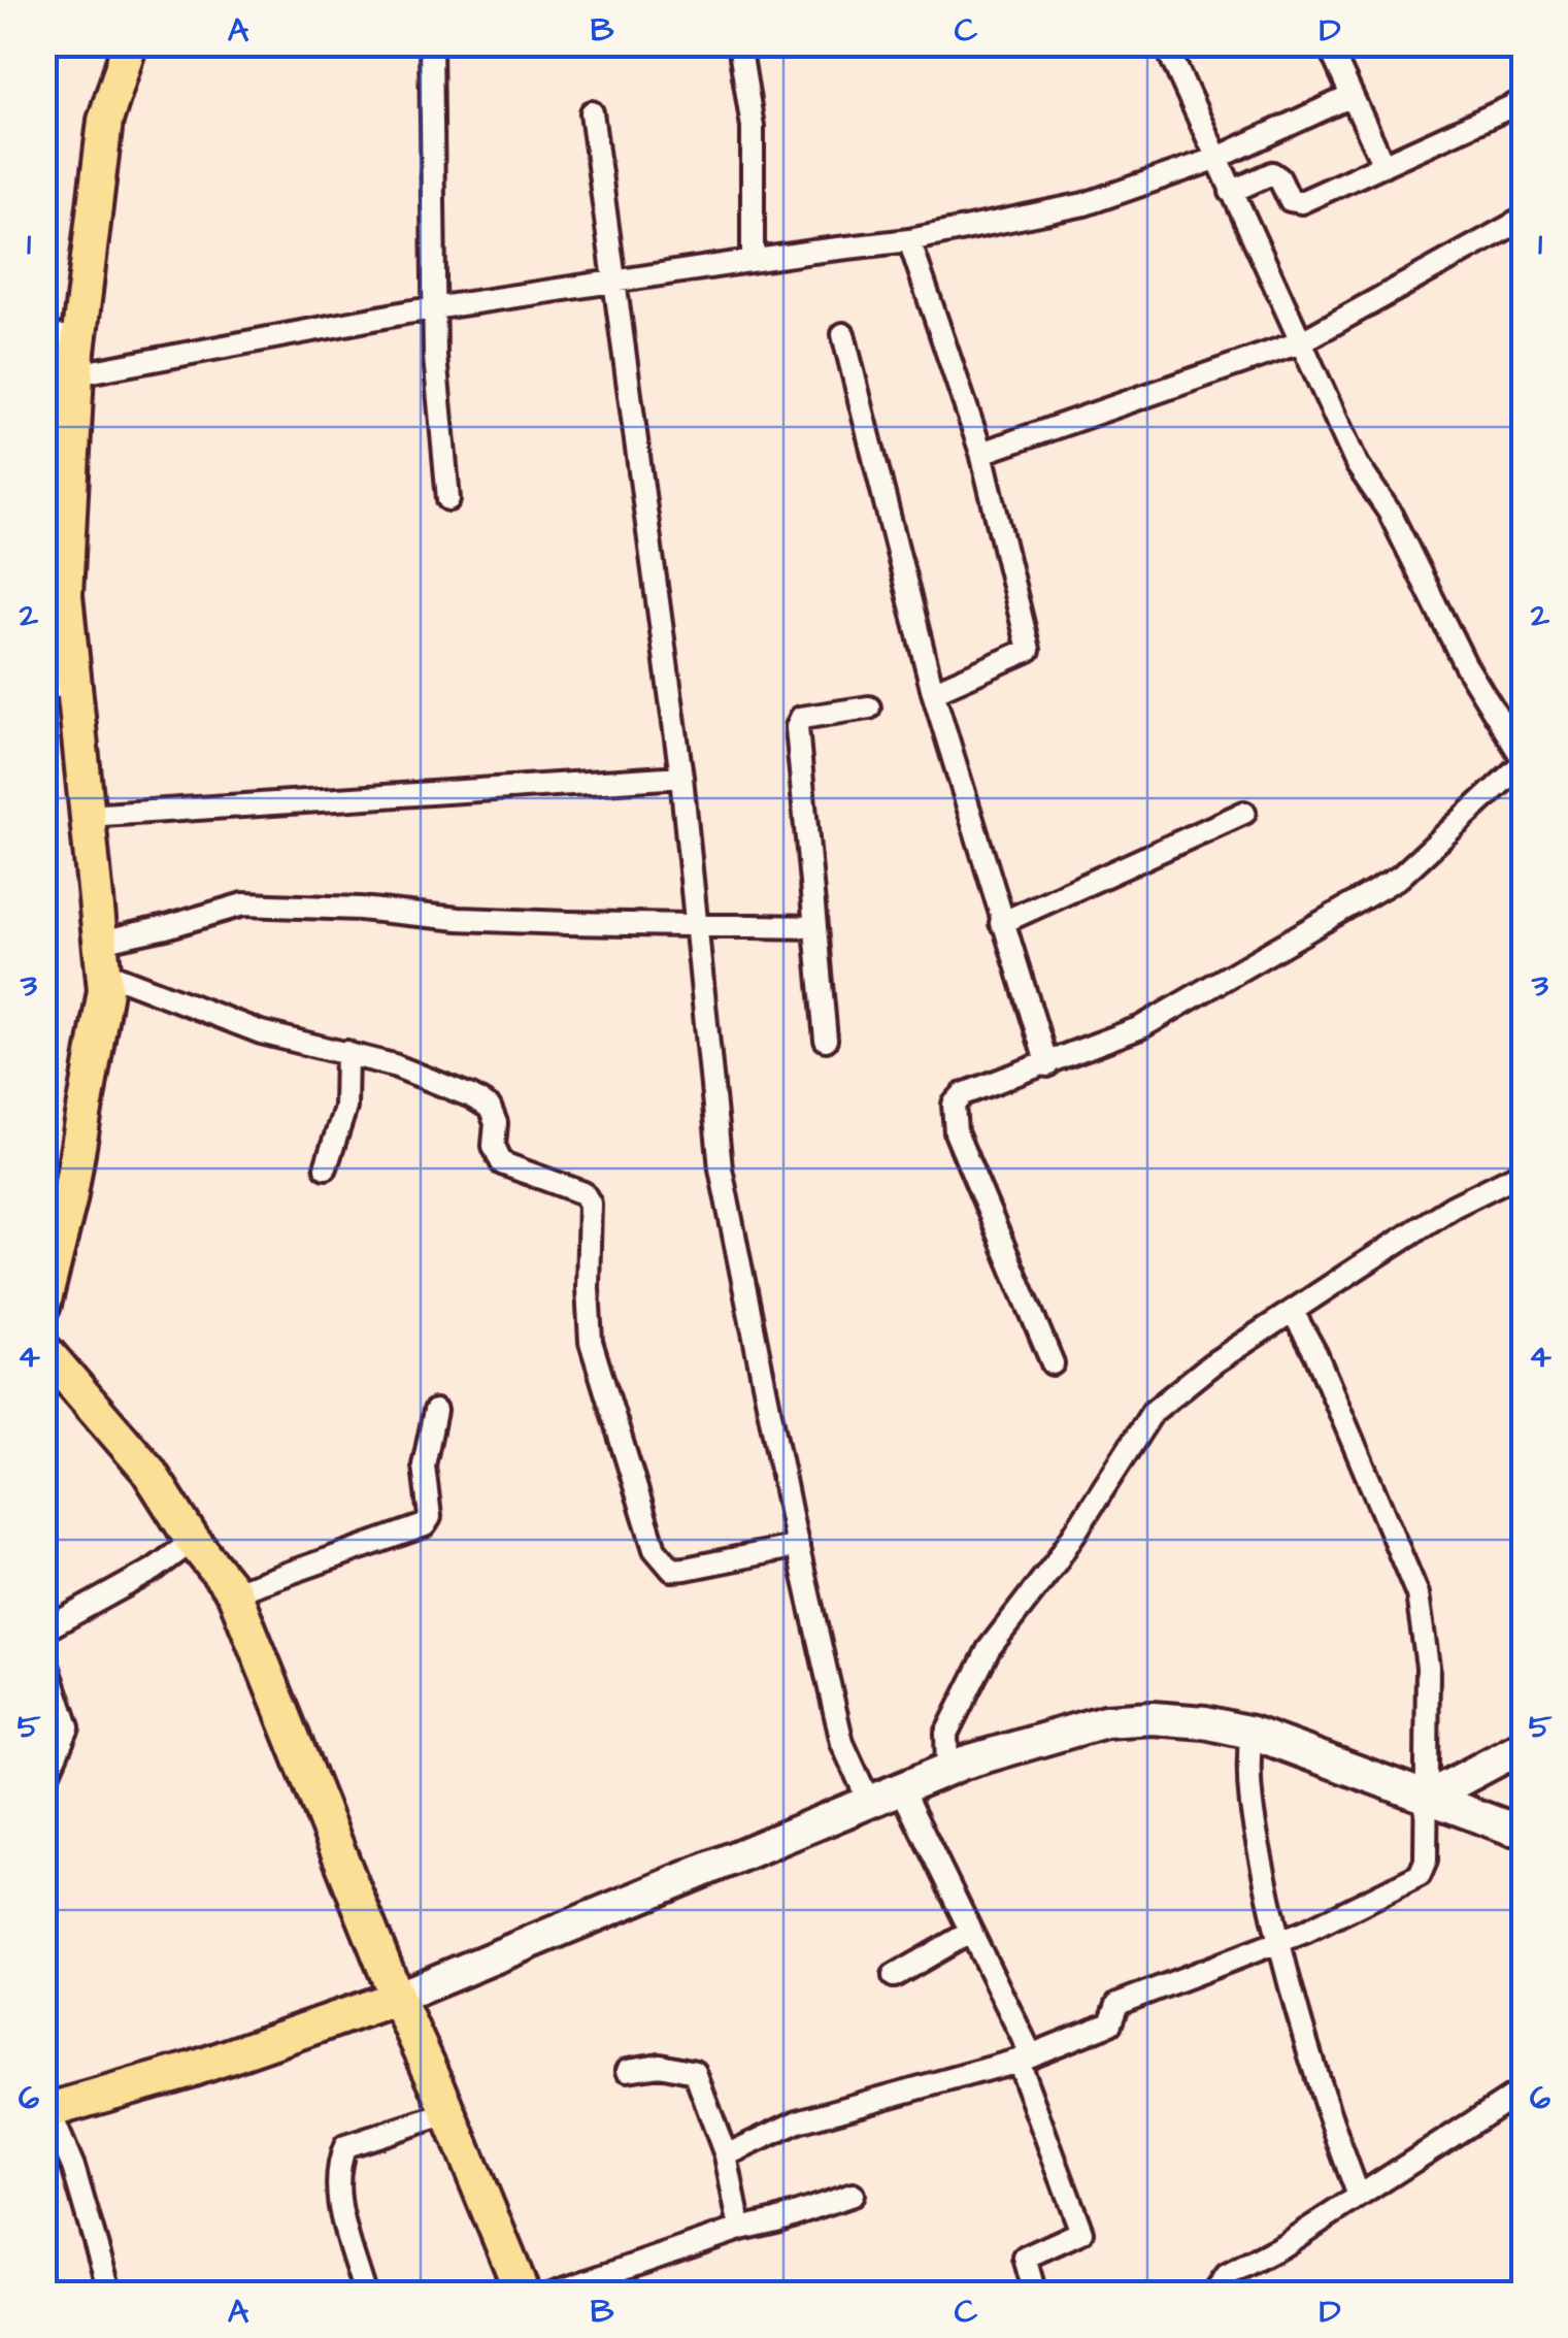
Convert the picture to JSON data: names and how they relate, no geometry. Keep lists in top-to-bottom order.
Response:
{
  "grid": {
    "columns": [
      "A",
      "B",
      "C",
      "D"
    ],
    "rows": [
      "1",
      "2",
      "3",
      "4",
      "5",
      "6"
    ]
  }
}
